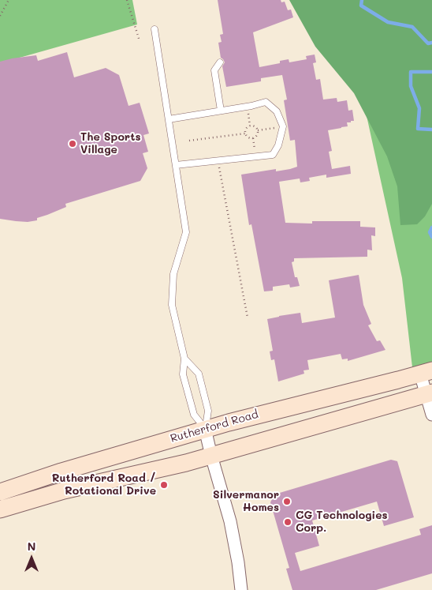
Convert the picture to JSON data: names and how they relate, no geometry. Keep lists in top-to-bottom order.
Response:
{
  "streets": {
    "main road": ["Rutherford Road"]
  },
  "places": [
    "The Sports Village",
    "Rutherford Road / Rotational Drive",
    "Silvermanor Homes",
    "CG Technologies Corp."
  ],
  "north": "top"
}
